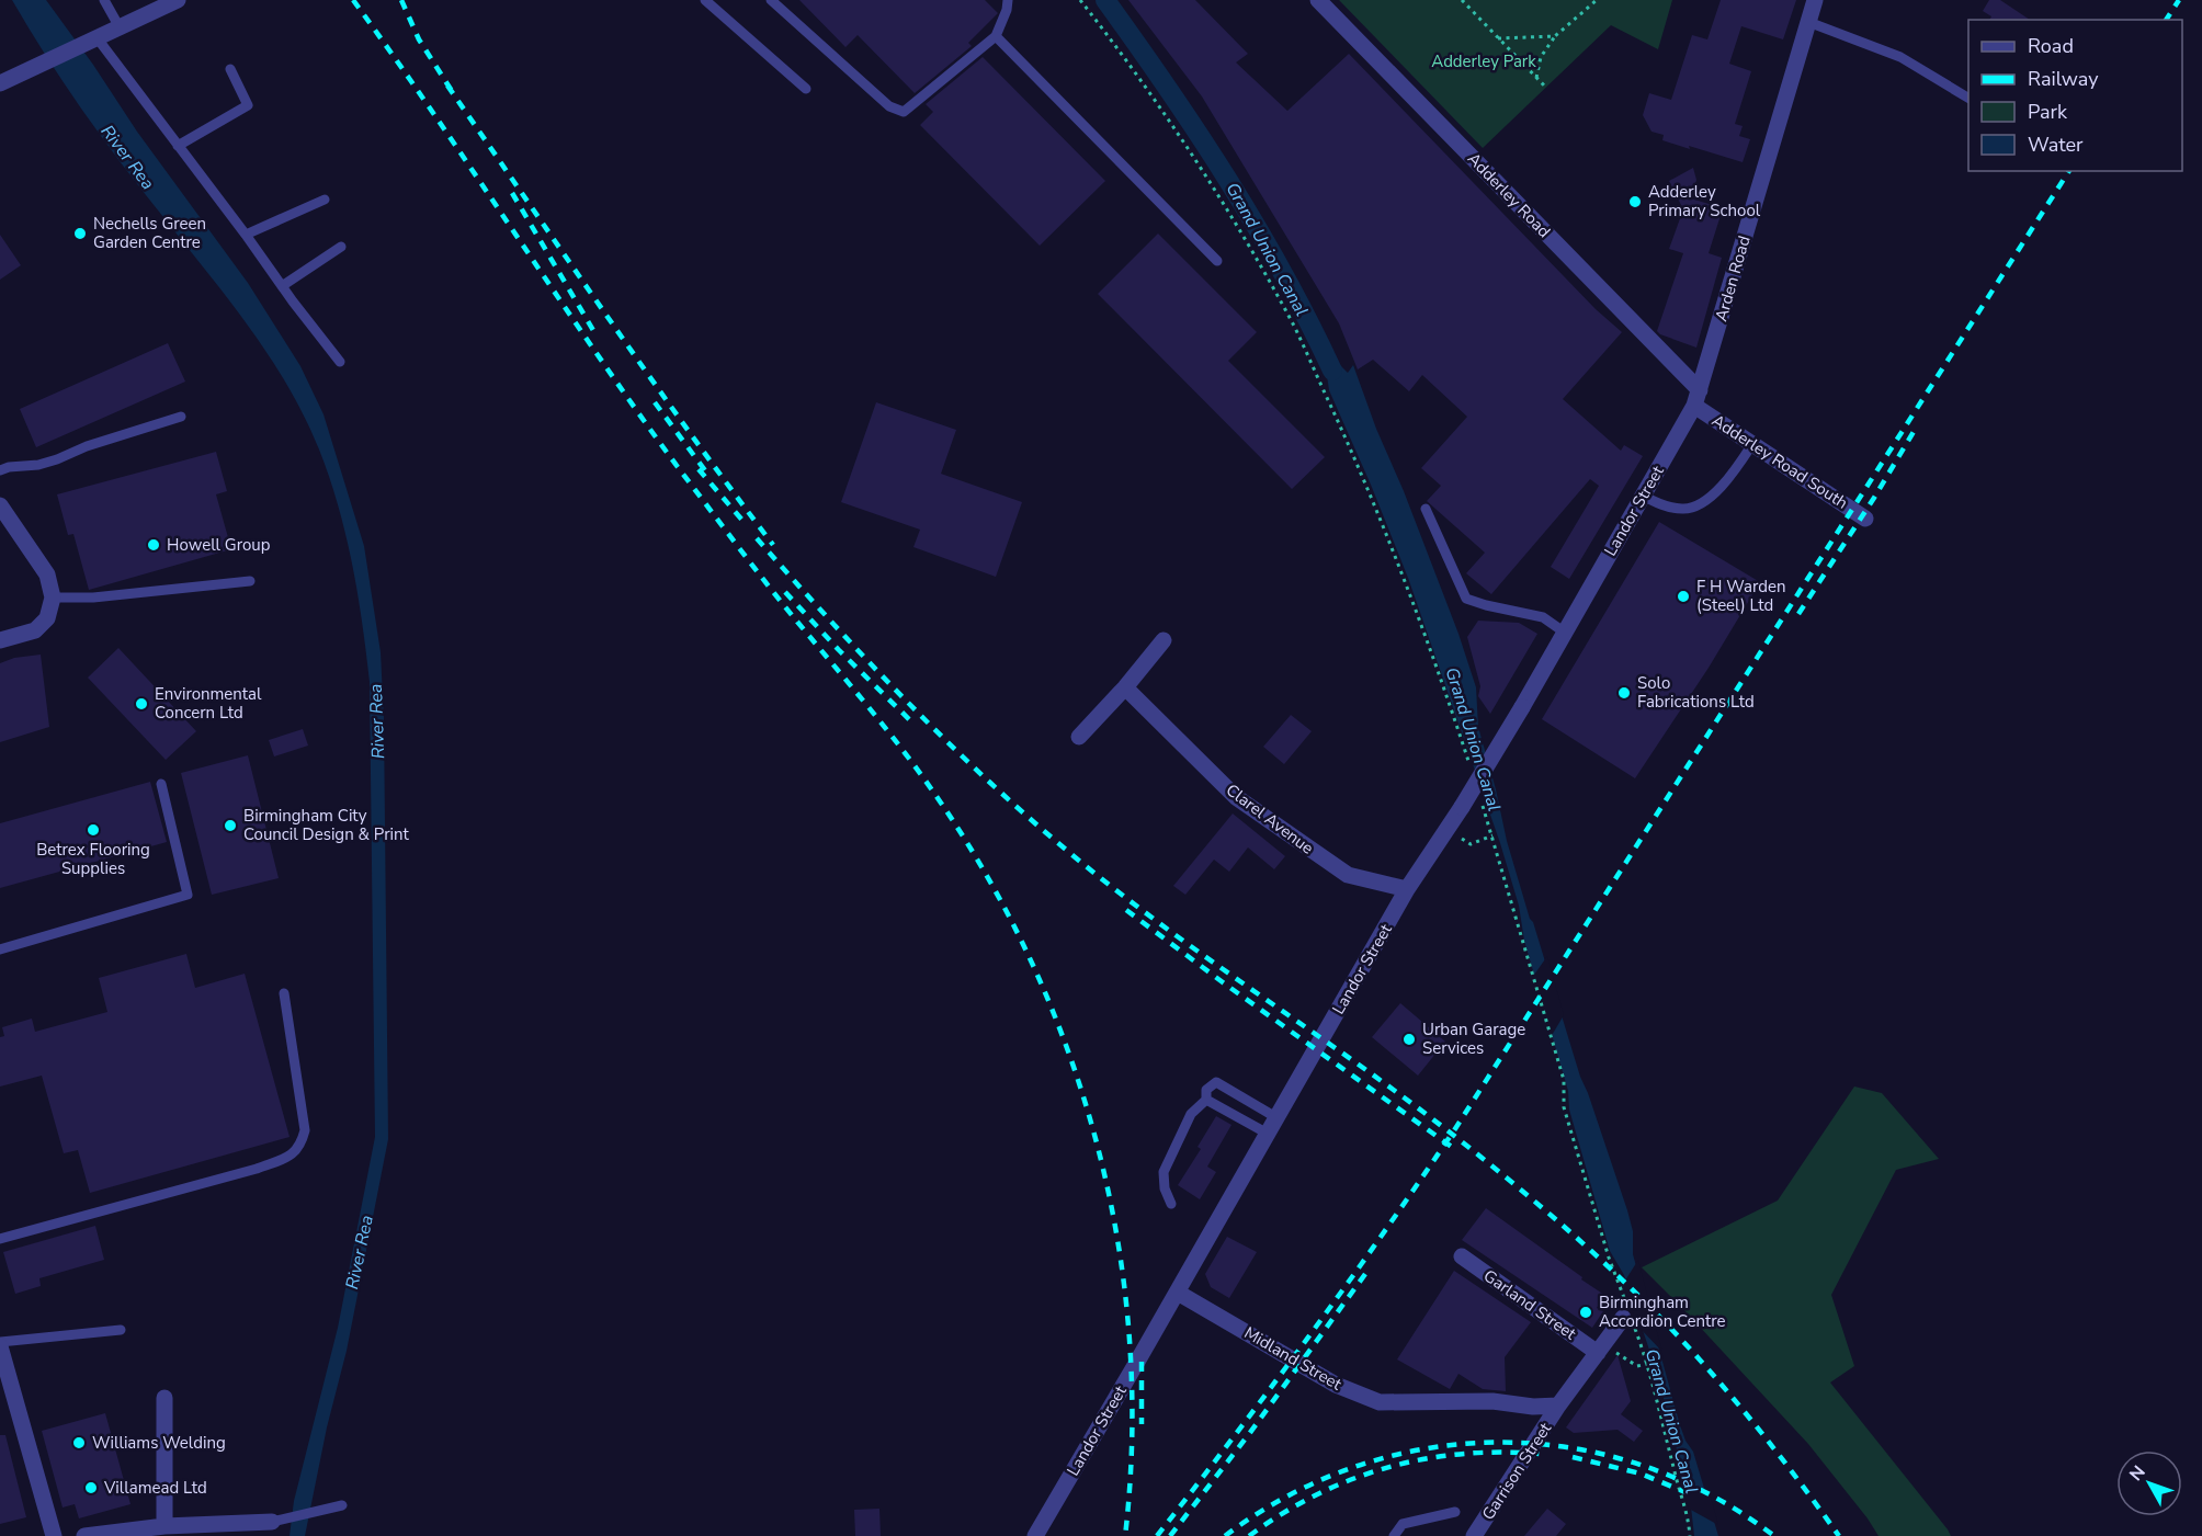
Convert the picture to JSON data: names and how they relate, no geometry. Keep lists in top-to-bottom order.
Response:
{
  "streets": {
    "street": [
      "Adderley Road",
      "Arden Road",
      "Adderley Road South",
      "Landor Street",
      "Clarel Avenue",
      "Garland Street",
      "Midland Street",
      "Garrison Street"
    ]
  },
  "crossings": [
    ["Adderley Road", "Arden Road"],
    ["Adderley Road", "Adderley Road South"],
    ["Adderley Road", "Landor Street"],
    ["Arden Road", "Adderley Road South"],
    ["Arden Road", "Landor Street"],
    ["Adderley Road South", "Landor Street"],
    ["Landor Street", "Clarel Avenue"],
    ["Landor Street", "Midland Street"],
    ["Garland Street", "Garrison Street"],
    ["Midland Street", "Garrison Street"]
  ],
  "water": ["River Rea", "Grand Union Canal"],
  "parks": ["Adderley Park"],
  "places": [
    "Adderley Primary School",
    "Nechells Green Garden Centre",
    "Howell Group",
    "F H Warden (Steel) Ltd",
    "Solo Fabrications Ltd",
    "Environmental Concern Ltd",
    "Birmingham City Council Design & Print",
    "Betrex Flooring Supplies",
    "Urban Garage Services",
    "Birmingham Accordion Centre",
    "Williams Welding",
    "Villamead Ltd"
  ],
  "legend": [
    "Road",
    "Railway",
    "Park",
    "Water"
  ],
  "north": "top left"
}
